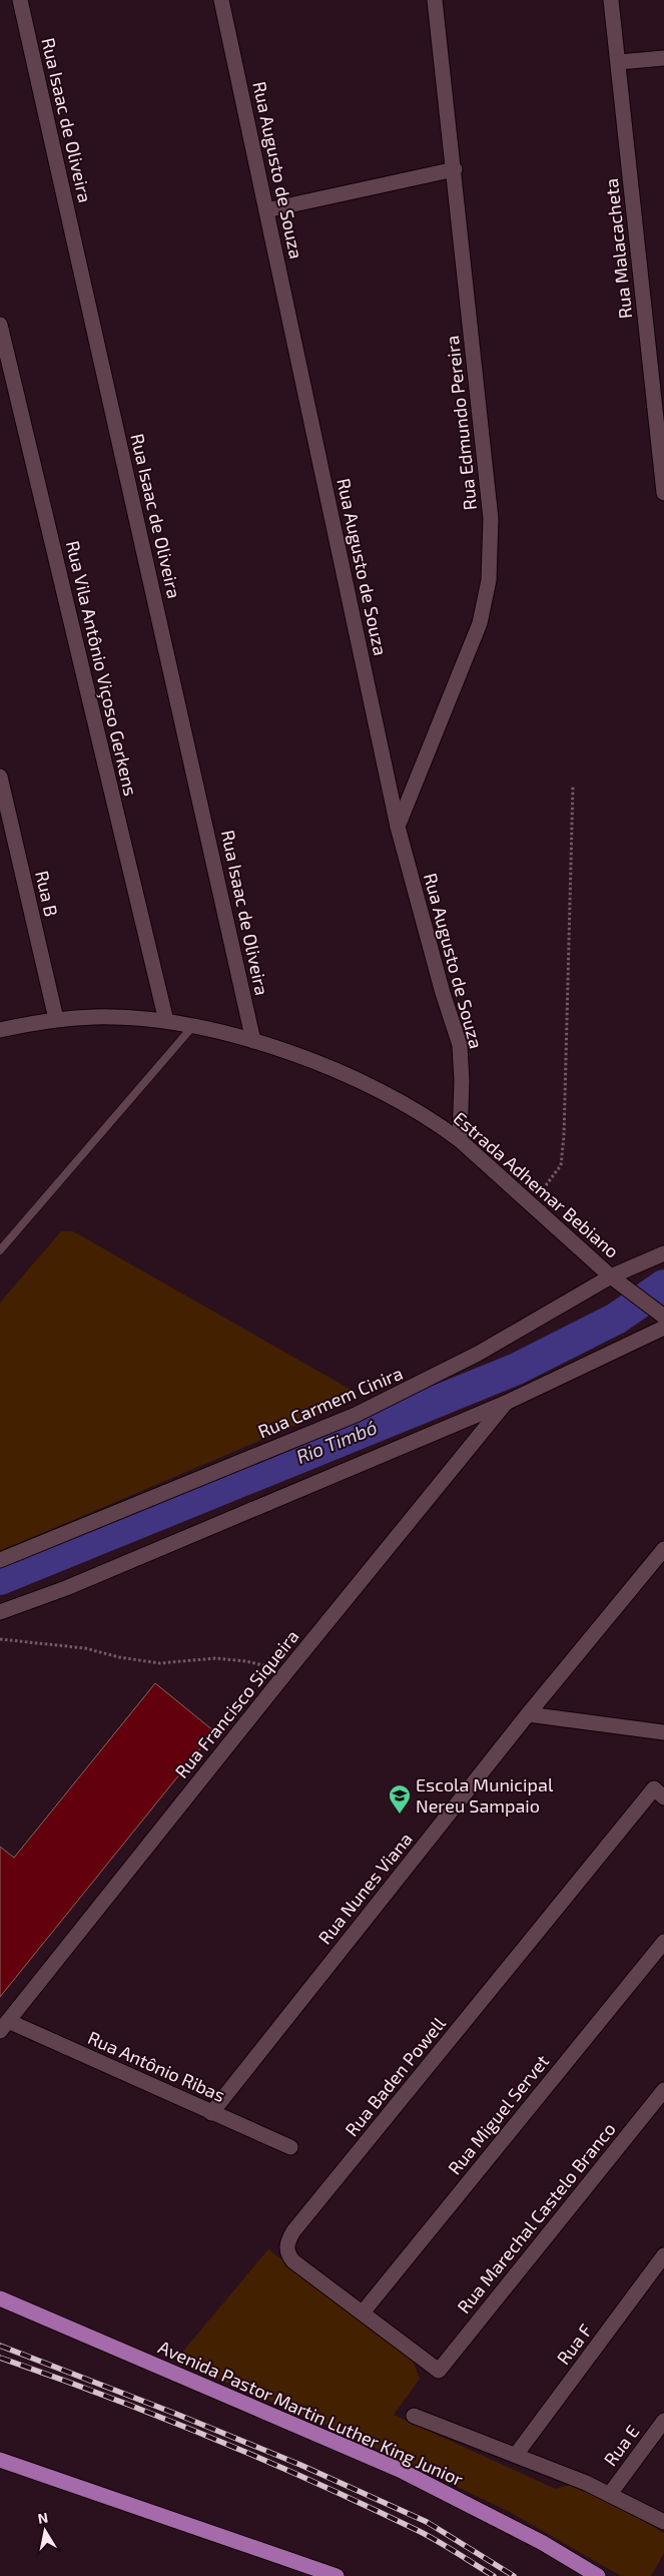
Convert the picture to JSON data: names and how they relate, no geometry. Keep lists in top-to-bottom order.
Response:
{
  "streets": {
    "main road": ["Avenida Pastor Martin Luther King Junior"],
    "street": [
      "Rua Isaac de Oliveira",
      "Rua Augusto de Souza",
      "Rua Malacacheta",
      "Rua Edmundo Pereira",
      "Rua Vila Antônio Viçoso Gerkens",
      "Rua B",
      "Estrada Adhemar Bebiano",
      "Rua Carmem Cinira",
      "Rua Francisco Siqueira",
      "Rua Nunes Viana",
      "Rua Antônio Ribas",
      "Rua Baden Powell",
      "Rua Miguel Servet",
      "Rua Marechal Castelo Branco",
      "Rua F",
      "Rua E"
    ]
  },
  "crossings": [
    ["Rua Isaac de Oliveira", "Estrada Adhemar Bebiano"],
    ["Rua Augusto de Souza", "Rua Edmundo Pereira"],
    ["Rua Augusto de Souza", "Estrada Adhemar Bebiano"],
    ["Rua Vila Antônio Viçoso Gerkens", "Estrada Adhemar Bebiano"],
    ["Rua B", "Estrada Adhemar Bebiano"],
    ["Estrada Adhemar Bebiano", "Rua Carmem Cinira"],
    ["Rua Francisco Siqueira", "Rua Antônio Ribas"],
    ["Rua Nunes Viana", "Rua Antônio Ribas"],
    ["Rua Baden Powell", "Rua Miguel Servet"],
    ["Rua Baden Powell", "Rua Marechal Castelo Branco"]
  ],
  "water": ["Rio Timbó"],
  "places": {
    "school or university": ["Escola Municipal Nereu Sampaio"]
  },
  "north": "top"
}
